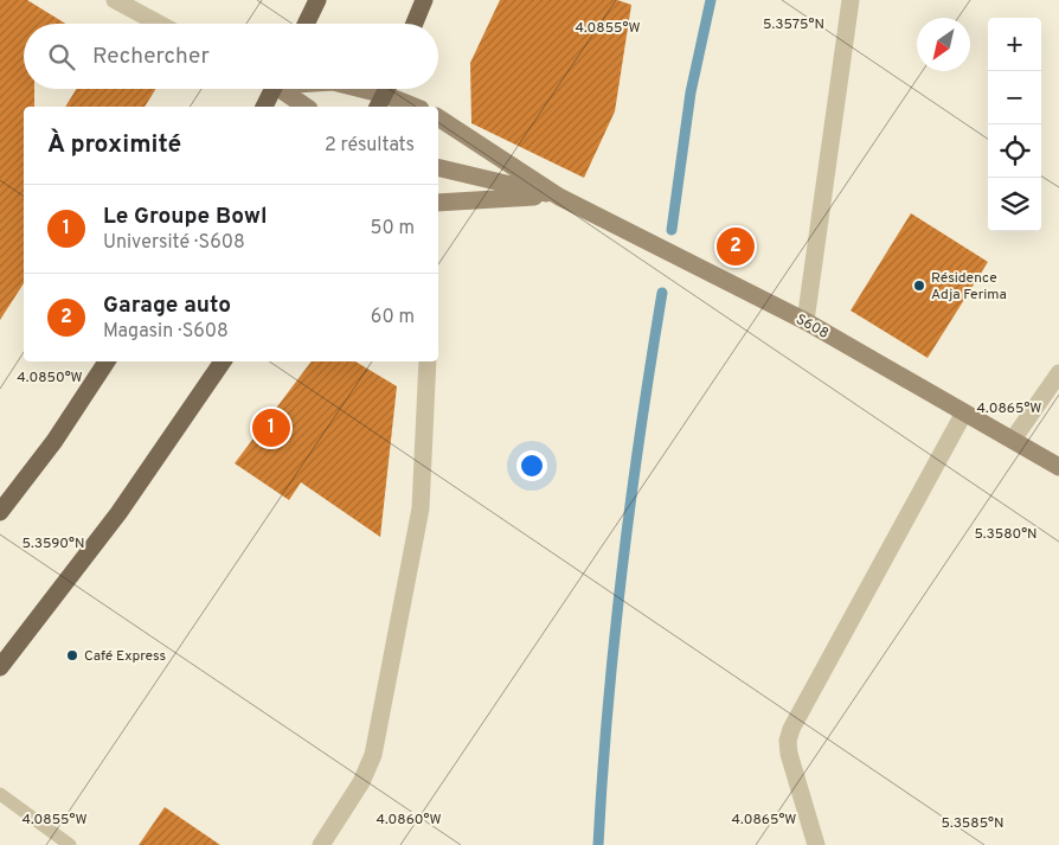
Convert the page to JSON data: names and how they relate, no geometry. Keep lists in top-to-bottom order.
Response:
{
  "streets": {
    "street": ["S608"]
  },
  "places": ["Résidence Adja Ferima", "Café Express"],
  "north": "bottom left",
  "page": {
    "map_buttons": ["+", "−"],
    "search": "Rechercher",
    "heading": ["À proximité", "2 résultats"],
    "list": [
      {
        "mark": "1",
        "name": "Le Groupe Bowl",
        "note": "Université · S608",
        "value": "50 m"
      },
      {
        "mark": "2",
        "name": "Garage auto",
        "note": "Magasin · S608",
        "value": "60 m"
      }
    ],
    "pins": ["2", "1"]
  },
  "coordinates": [
    "5.3575°N",
    "4.0855°W",
    "4.0850°W",
    "4.0865°W",
    "5.3580°N",
    "5.3590°N",
    "4.0860°W",
    "5.3585°N"
  ]
}
